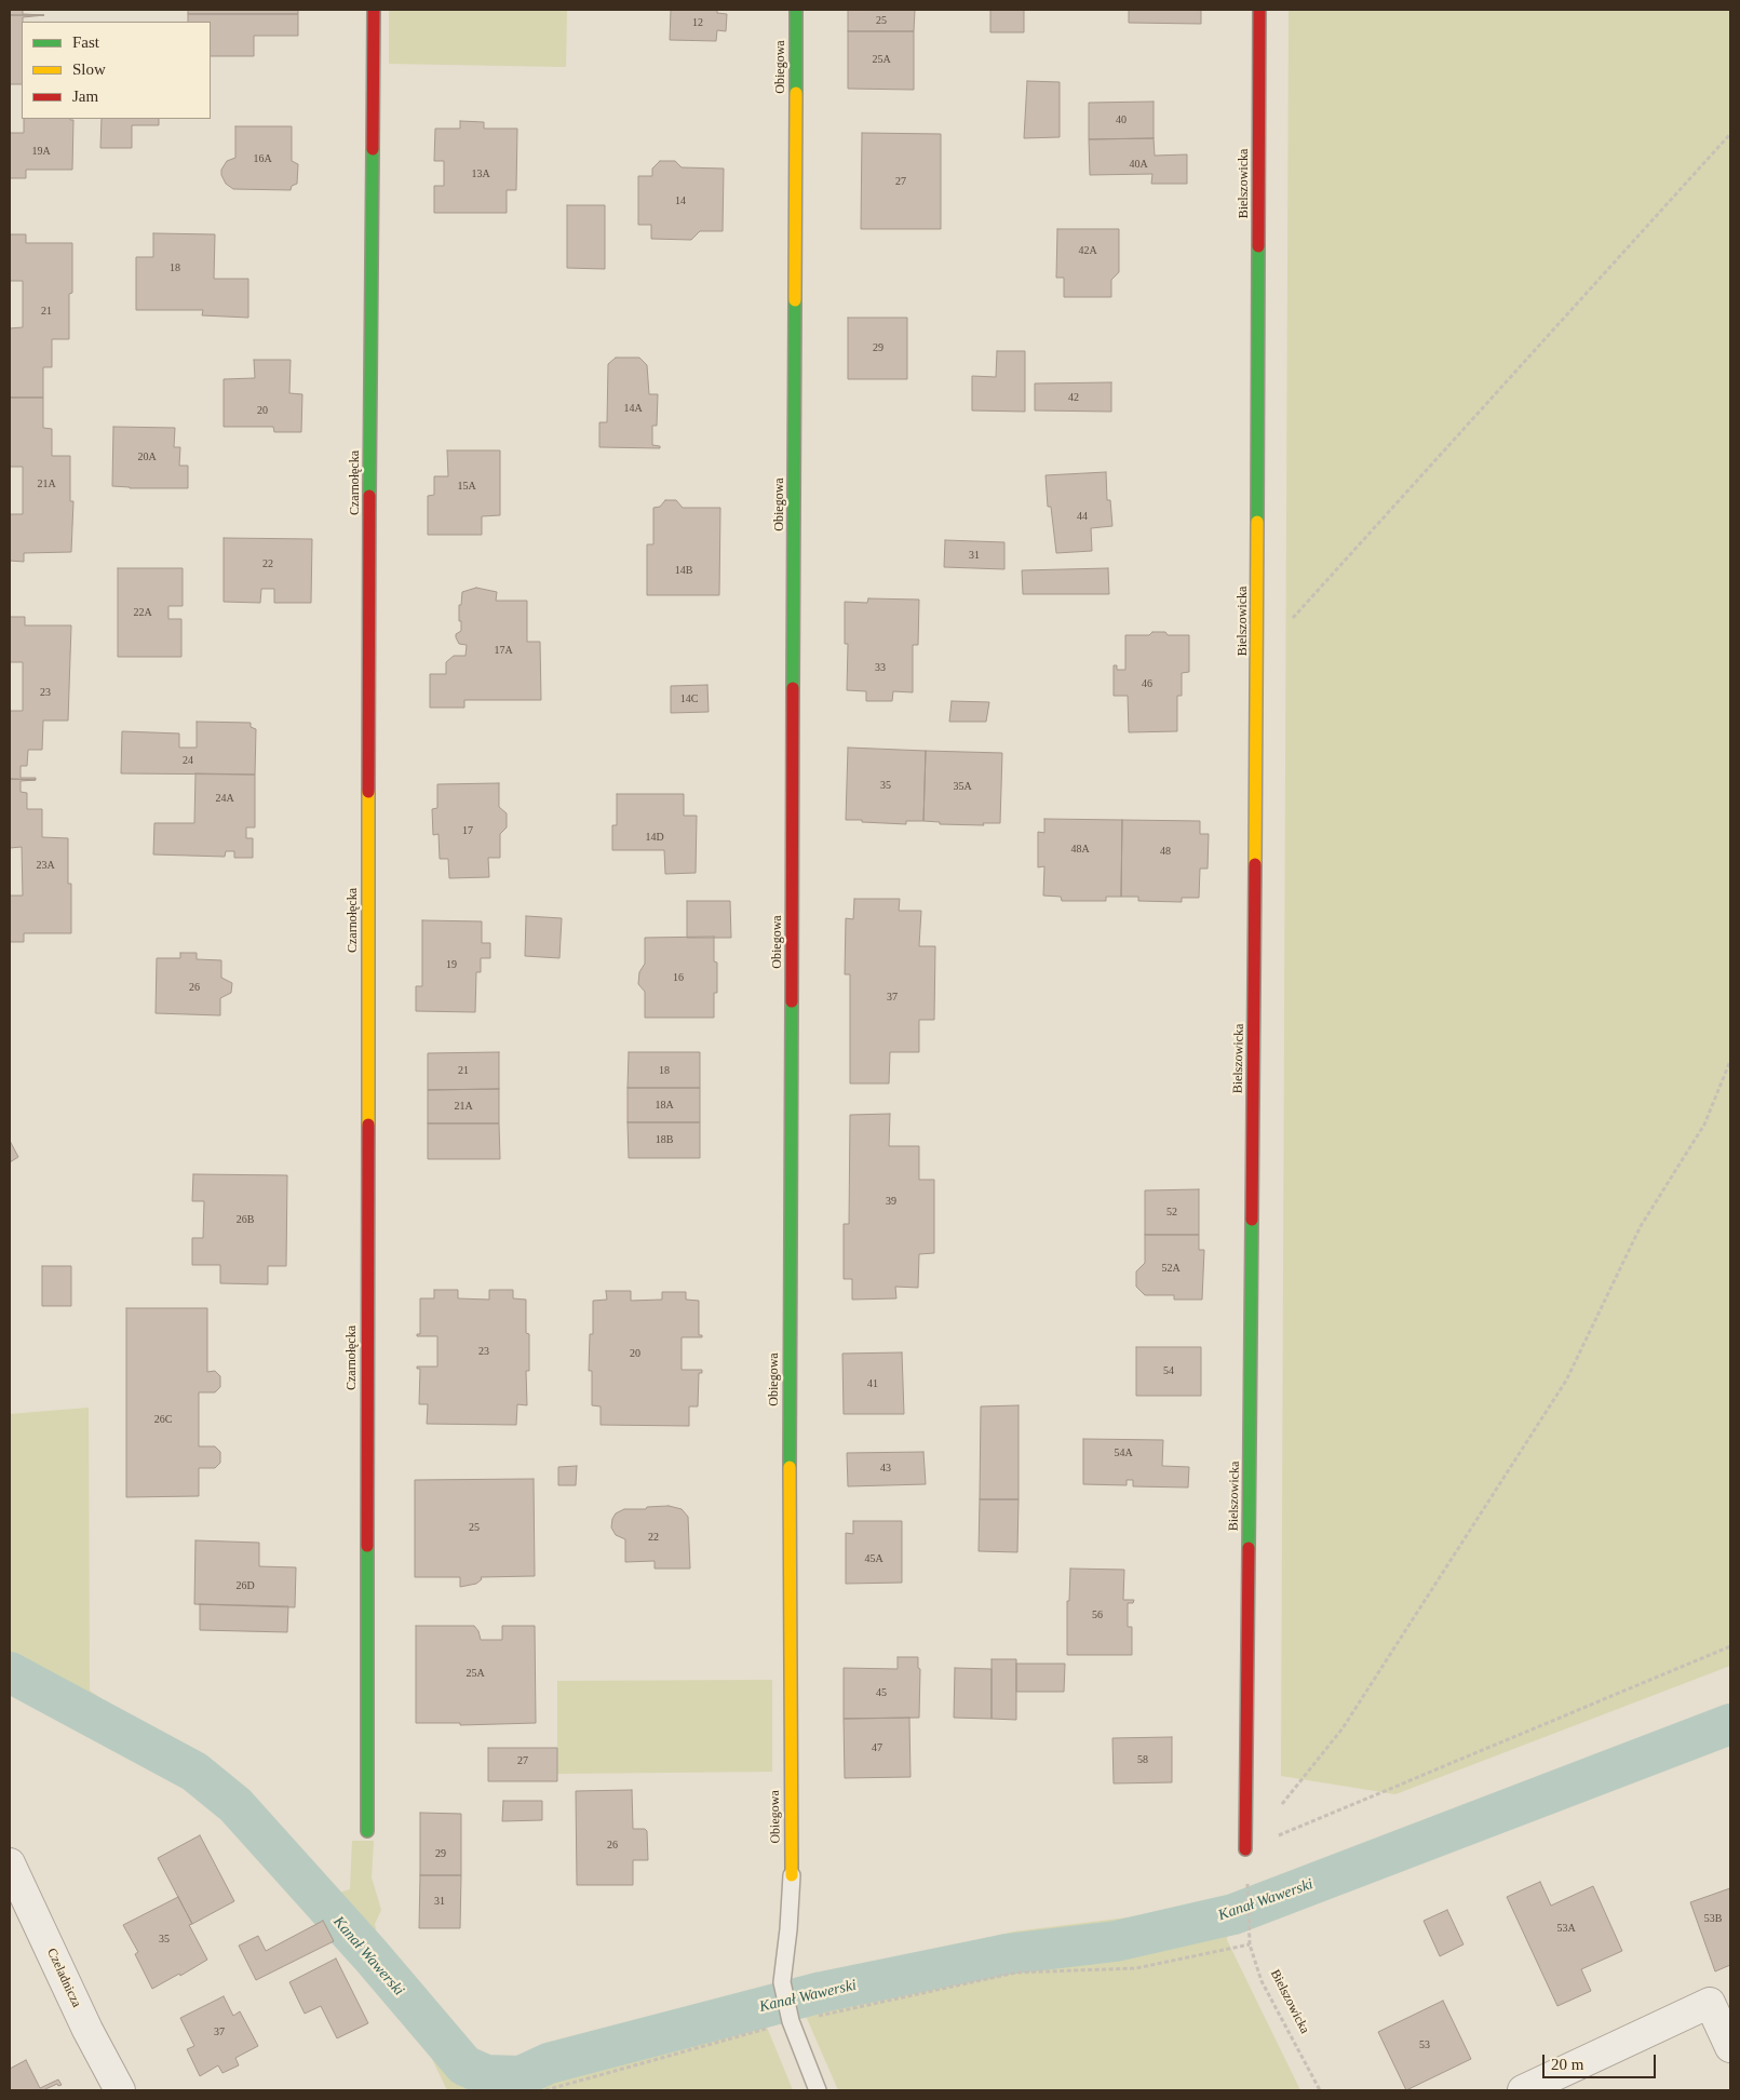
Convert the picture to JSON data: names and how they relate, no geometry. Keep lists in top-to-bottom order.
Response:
{
  "streets": {
    "street": [
      "Obiegowa",
      "Bielszowicka",
      "Czarnołęcka",
      "Czeladnicza"
    ]
  },
  "water": ["Kanał Wawerski"],
  "house_numbers": [
    "25",
    "12",
    "25A",
    "40",
    "19A",
    "16A",
    "40A",
    "13A",
    "27",
    "14",
    "42A",
    "18",
    "21",
    "29",
    "42",
    "14A",
    "20",
    "20A",
    "21A",
    "15A",
    "44",
    "31",
    "22",
    "14B",
    "22A",
    "17A",
    "33",
    "46",
    "23",
    "14C",
    "24",
    "35",
    "35A",
    "24A",
    "17",
    "14D",
    "48A",
    "48",
    "23A",
    "19",
    "16",
    "26",
    "37",
    "21",
    "18",
    "18A",
    "21A",
    "18B",
    "39",
    "52",
    "26B",
    "52A",
    "23",
    "20",
    "54",
    "41",
    "26C",
    "54A",
    "43",
    "25",
    "22",
    "45A",
    "26D",
    "56",
    "25A",
    "45",
    "47",
    "58",
    "27",
    "26",
    "29",
    "31",
    "53B",
    "53A",
    "35",
    "37",
    "53"
  ],
  "legend": ["Fast", "Slow", "Jam"],
  "scale_bar": "20 m"
}
